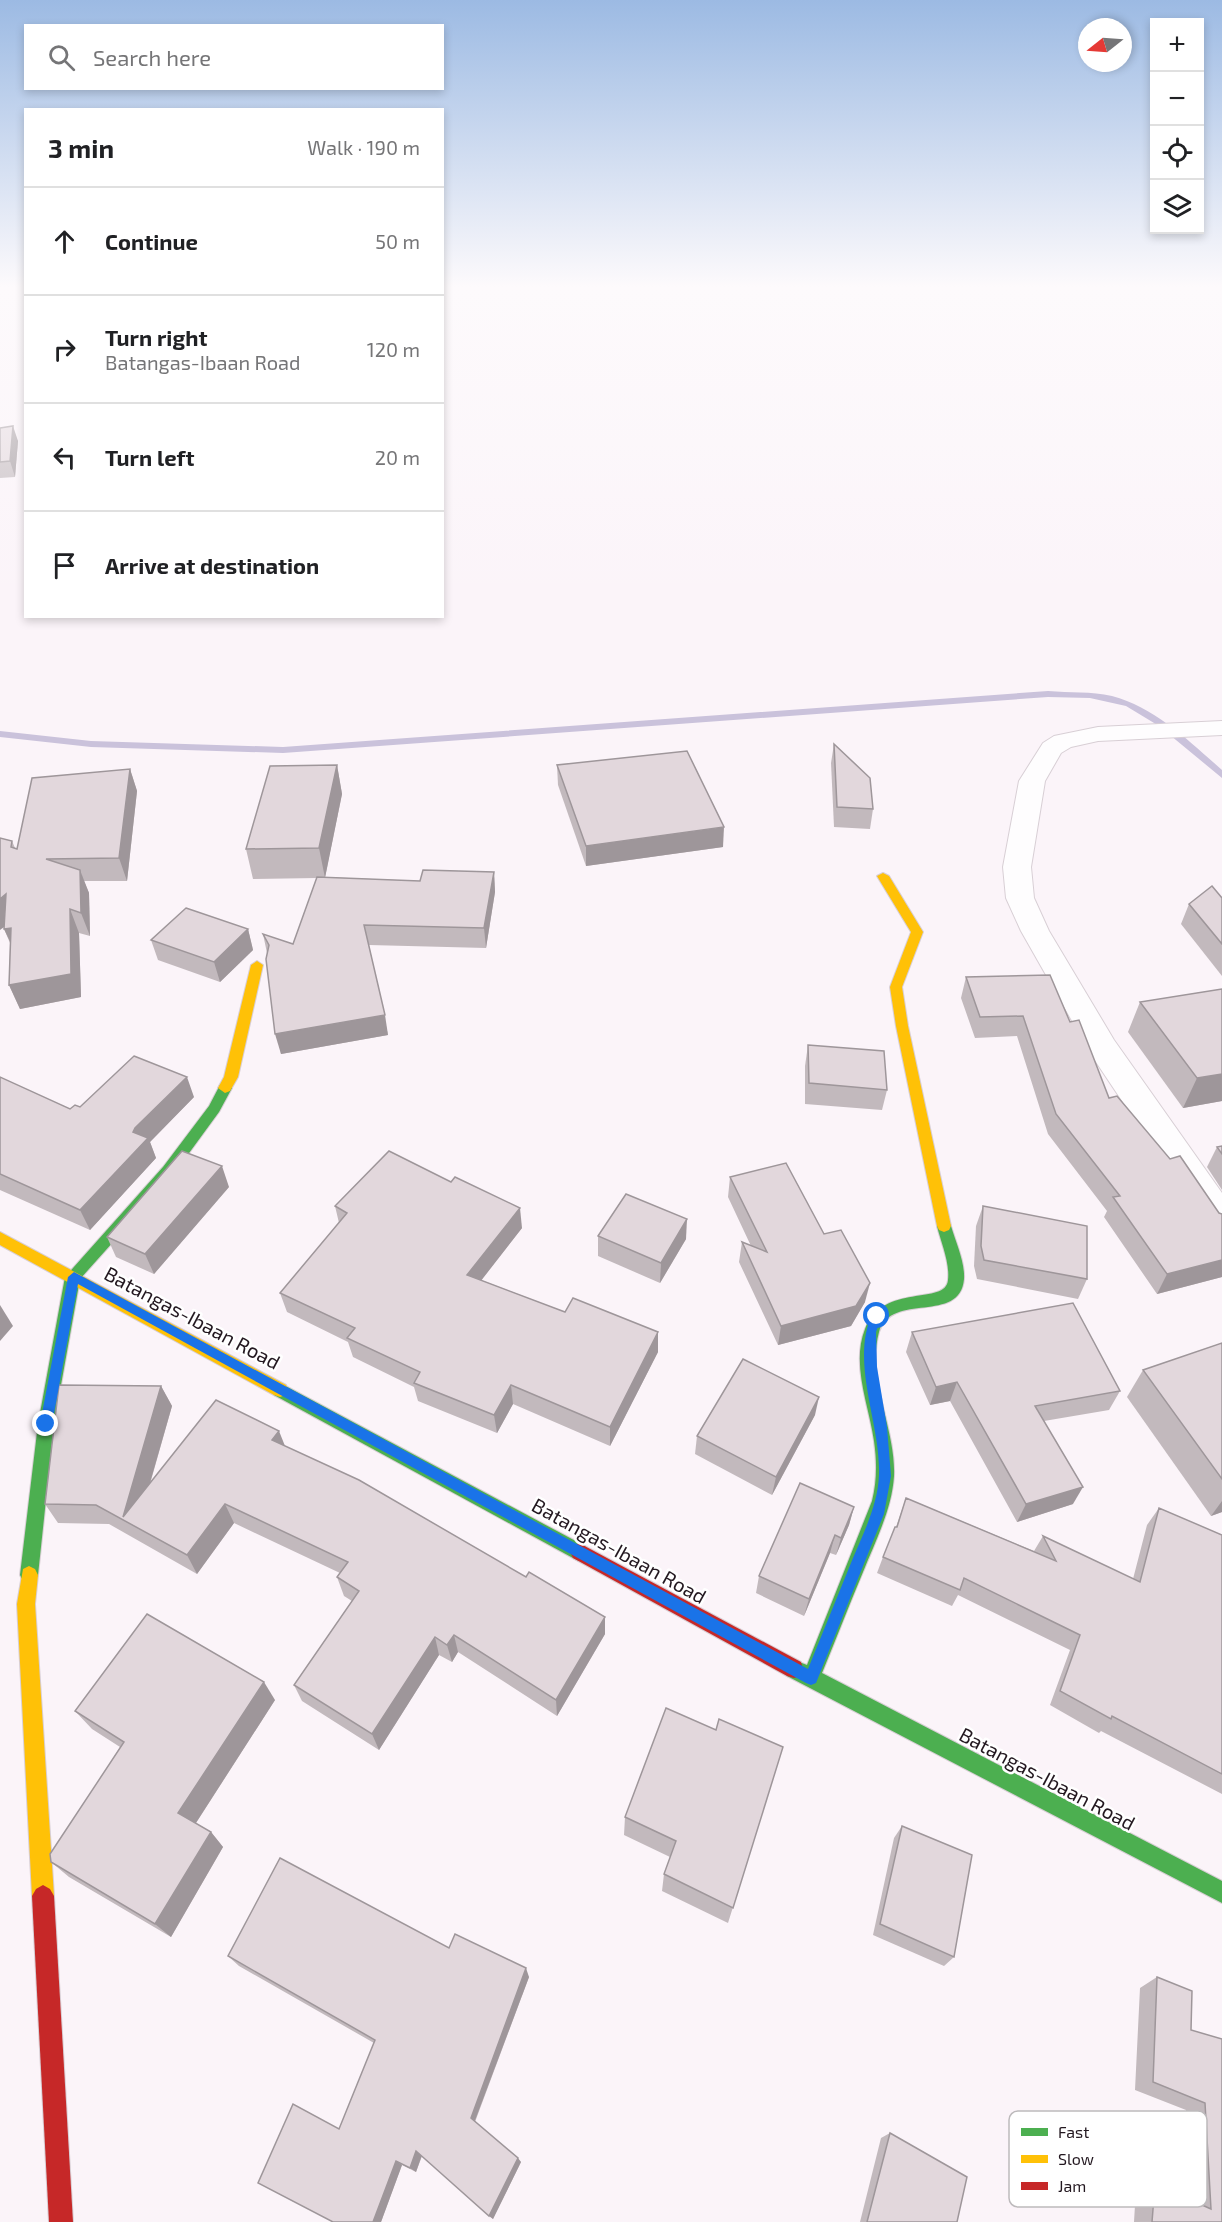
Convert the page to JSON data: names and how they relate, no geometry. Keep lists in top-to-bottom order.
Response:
{
  "streets": {
    "street": ["Batangas-Ibaan Road"]
  },
  "legend": ["Fast", "Slow", "Jam"],
  "north": "left",
  "page": {
    "map_buttons": ["+", "−"],
    "search": "Search here",
    "heading": ["3 min", "Walk · 190 m"],
    "list": [
      ["Continue", "50 m"],
      ["Turn right", "Batangas-Ibaan Road", "120 m"],
      ["Turn left", "20 m"],
      "Arrive at destination"
    ]
  }
}
